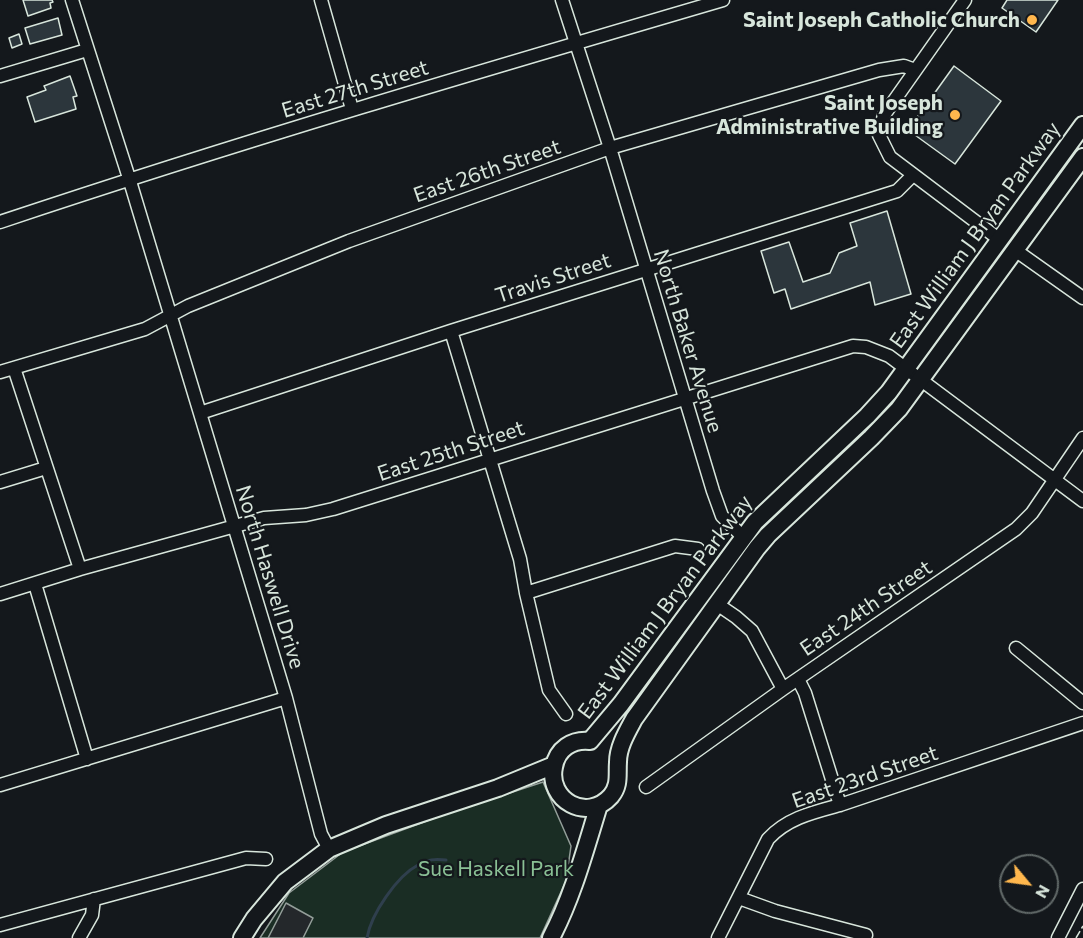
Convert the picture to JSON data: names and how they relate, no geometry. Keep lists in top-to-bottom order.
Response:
{
  "streets": {
    "main road": ["East William J Bryan Parkway"],
    "street": [
      "East 27th Street",
      "East 26th Street",
      "Travis Street",
      "North Baker Avenue",
      "East 25th Street",
      "North Haswell Drive",
      "East 24th Street",
      "East 23rd Street"
    ]
  },
  "crossings": [
    ["East 27th Street", "North Baker Avenue"],
    ["East 27th Street", "North Haswell Drive"],
    ["East 26th Street", "North Baker Avenue"],
    ["East 26th Street", "North Haswell Drive"],
    ["East William J Bryan Parkway", "North Baker Avenue"],
    ["East William J Bryan Parkway", "East 25th Street"],
    ["East William J Bryan Parkway", "North Haswell Drive"],
    ["Travis Street", "North Baker Avenue"],
    ["Travis Street", "North Haswell Drive"],
    ["North Baker Avenue", "East 25th Street"],
    ["East 25th Street", "North Haswell Drive"],
    ["East 25th Street", "East 24th Street"]
  ],
  "parks": ["Sue Haskell Park"],
  "places": ["Saint Joseph Catholic Church", "Saint Joseph Administrative Building"],
  "north": "bottom right"
}
